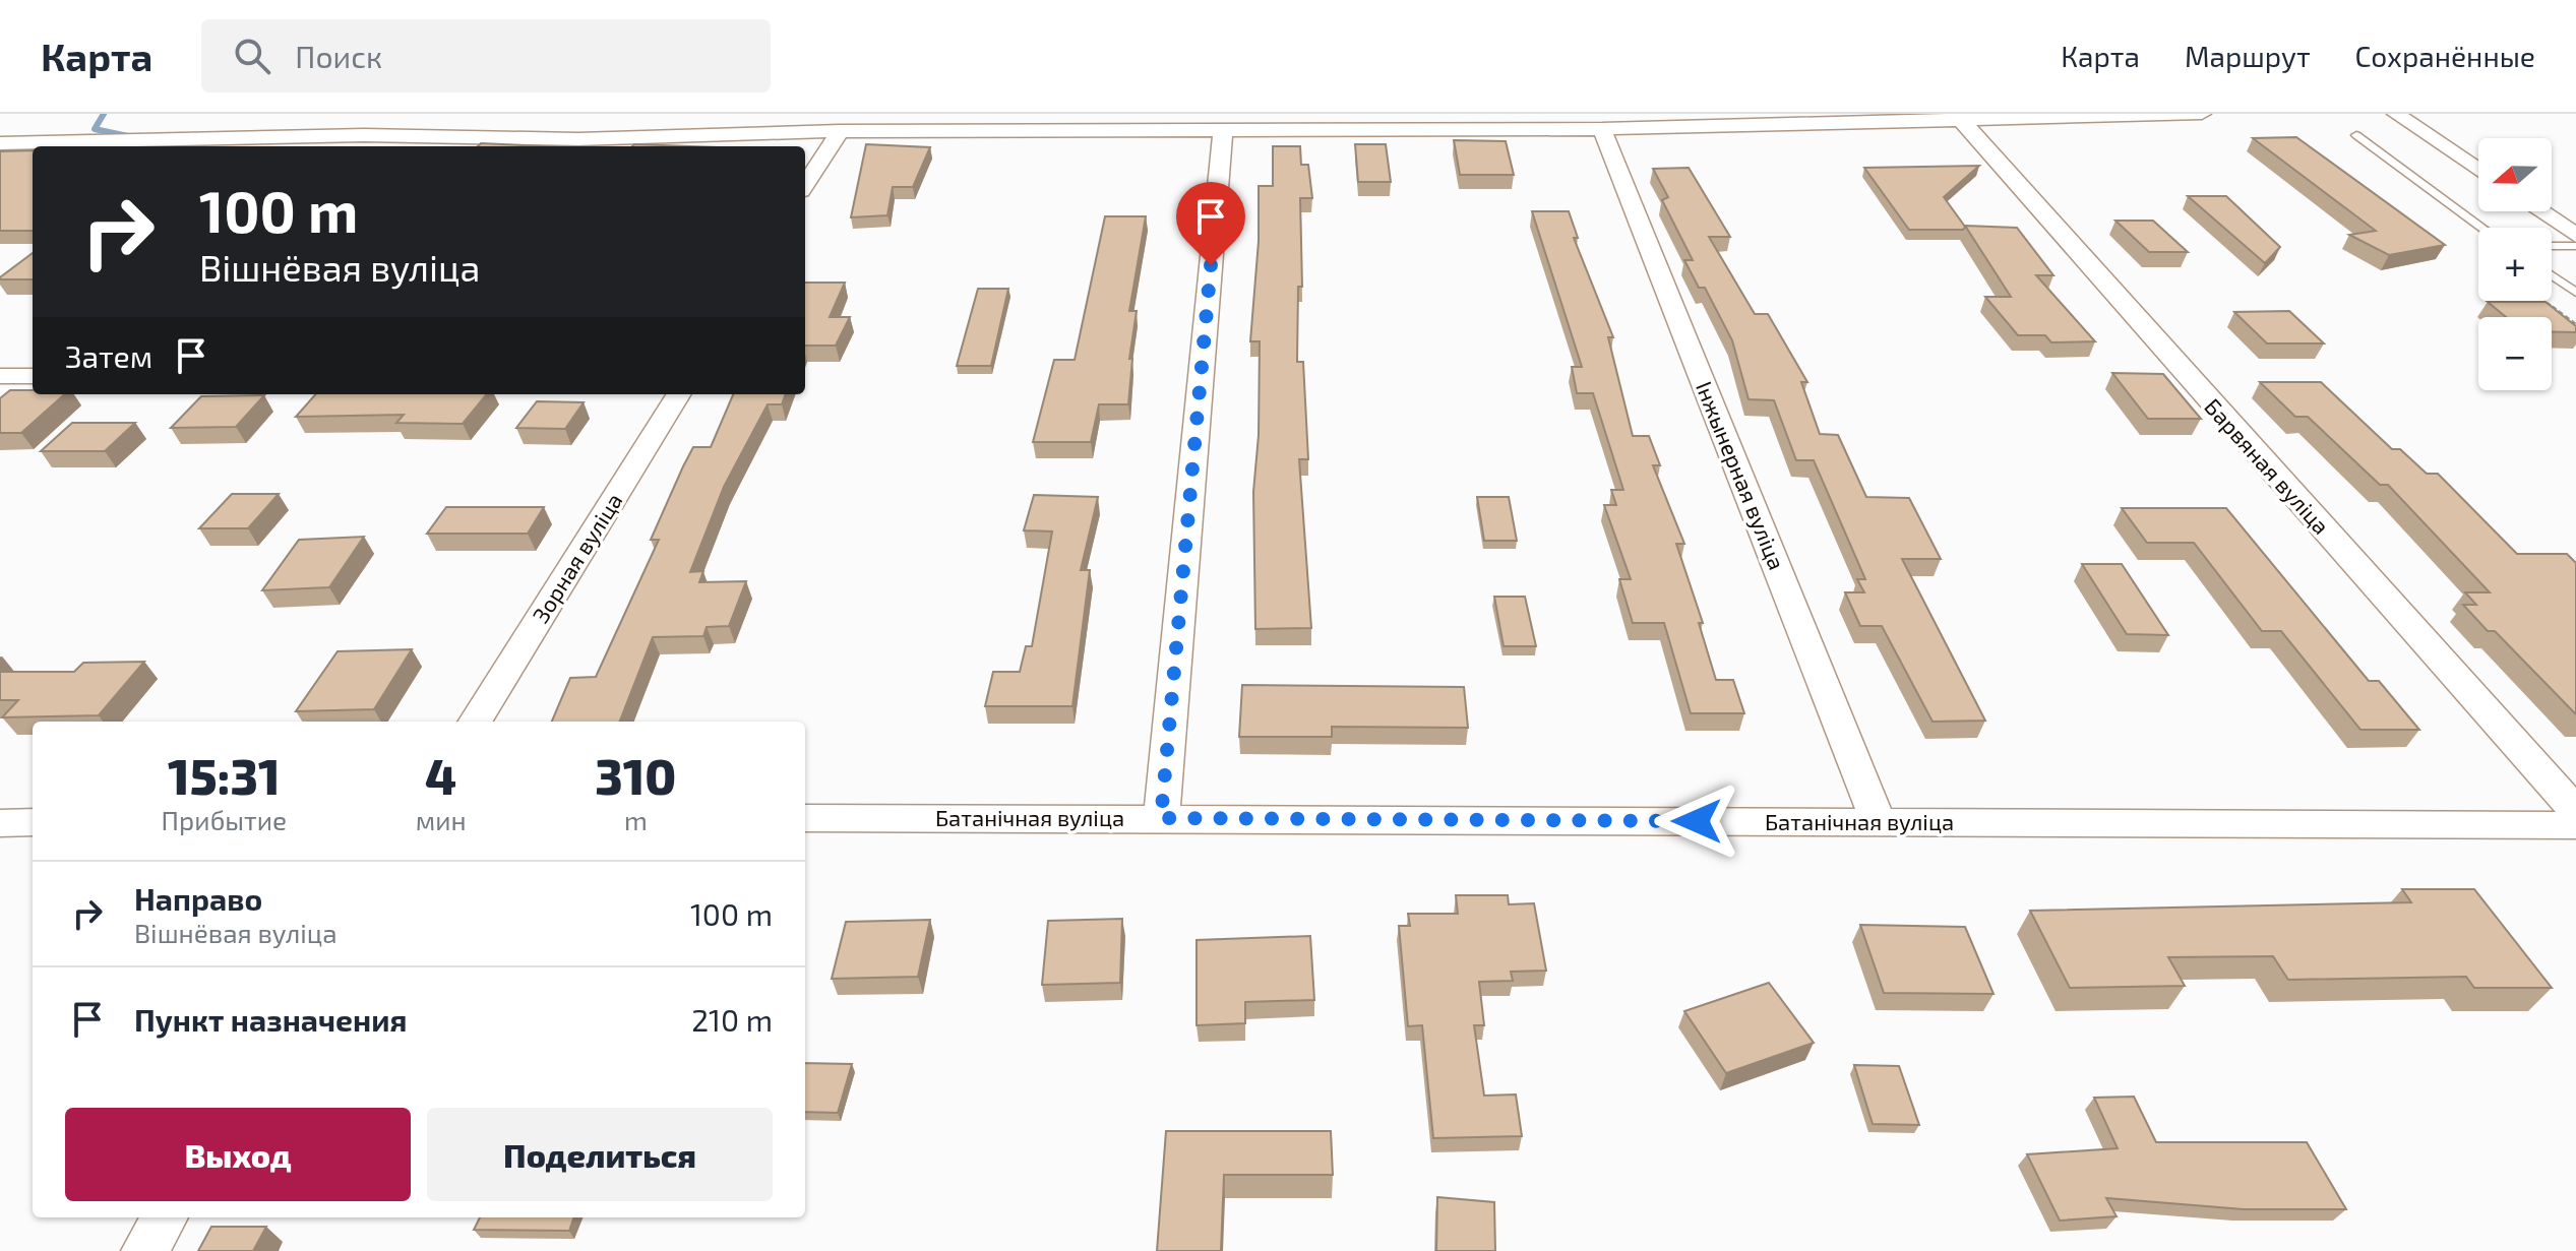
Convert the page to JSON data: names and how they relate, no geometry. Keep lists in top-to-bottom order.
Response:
{
  "streets": {
    "street": [
      "Барвяная вуліца",
      "Інжынерная вуліца",
      "Зорная вуліца",
      "Батанічная вуліца"
    ]
  },
  "crossings": [
    ["Інжынерная вуліца", "Батанічная вуліца"]
  ],
  "north": "left",
  "page": {
    "header": "Карта",
    "search": "Поиск",
    "nav": ["Карта", "Маршрут", "Сохранённые"],
    "map_buttons": ["+", "−"],
    "turn": ["100 m", "Вішнёвая вуліца"],
    "then": "Затем",
    "eta": [
      "15:31",
      "Прибытие",
      "4",
      "мин",
      "310",
      "m"
    ],
    "list": [
      {
        "name": "Направо",
        "note": "Вішнёвая вуліца",
        "value": "100 m"
      },
      {
        "name": "Пункт назначения",
        "value": "210 m"
      }
    ],
    "buttons": ["Выход", "Поделиться"]
  }
}
